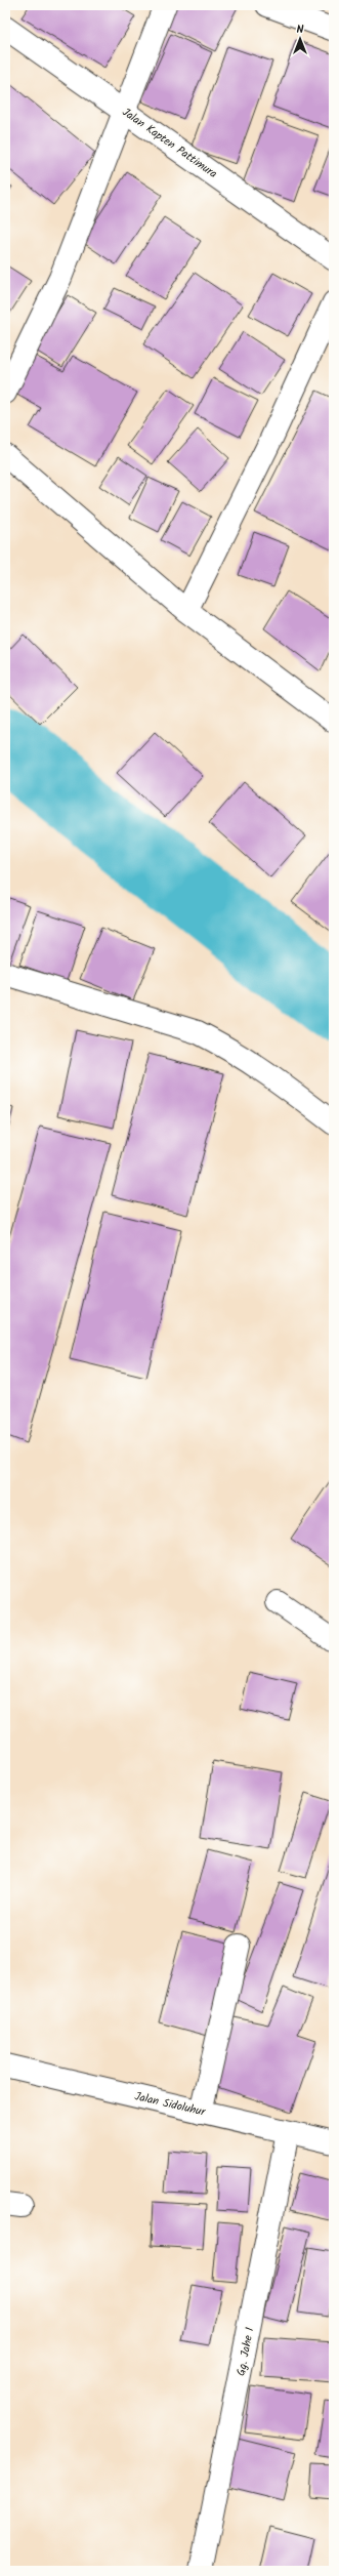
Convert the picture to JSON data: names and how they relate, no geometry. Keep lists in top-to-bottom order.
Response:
{
  "streets": {
    "street": ["Jalan Kapten Pattimura", "Jalan Sidoluhur", "Gg. Jahe 1"]
  },
  "crossings": [
    ["Jalan Sidoluhur", "Gg. Jahe 1"]
  ],
  "north": "top"
}
